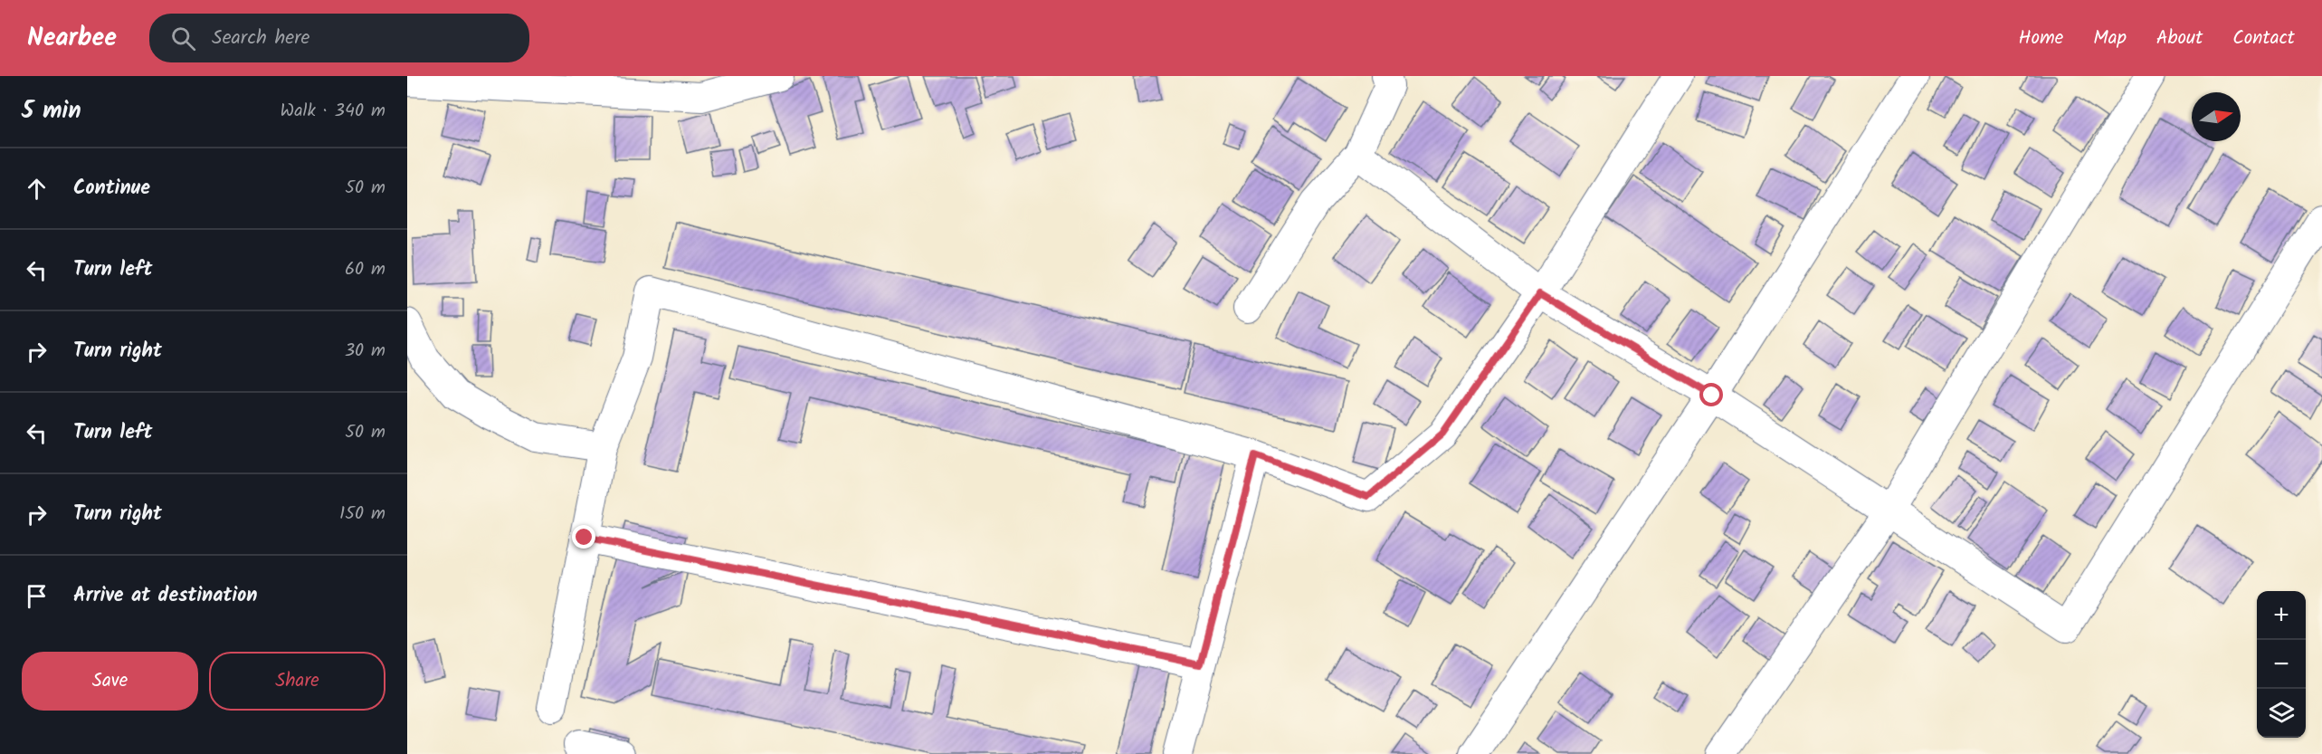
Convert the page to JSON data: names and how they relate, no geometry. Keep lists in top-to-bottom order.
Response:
{
  "north": "right",
  "page": {
    "header": "Nearbee",
    "search": "Search here",
    "nav": [
      "Home",
      "Map",
      "About",
      "Contact"
    ],
    "heading": ["5 min", "Walk · 340 m"],
    "list": [
      ["Continue", "50 m"],
      ["Turn left", "60 m"],
      ["Turn right", "30 m"],
      ["Turn left", "50 m"],
      ["Turn right", "150 m"],
      "Arrive at destination"
    ],
    "map_buttons": ["+", "−"],
    "buttons": ["Save", "Share"]
  }
}
